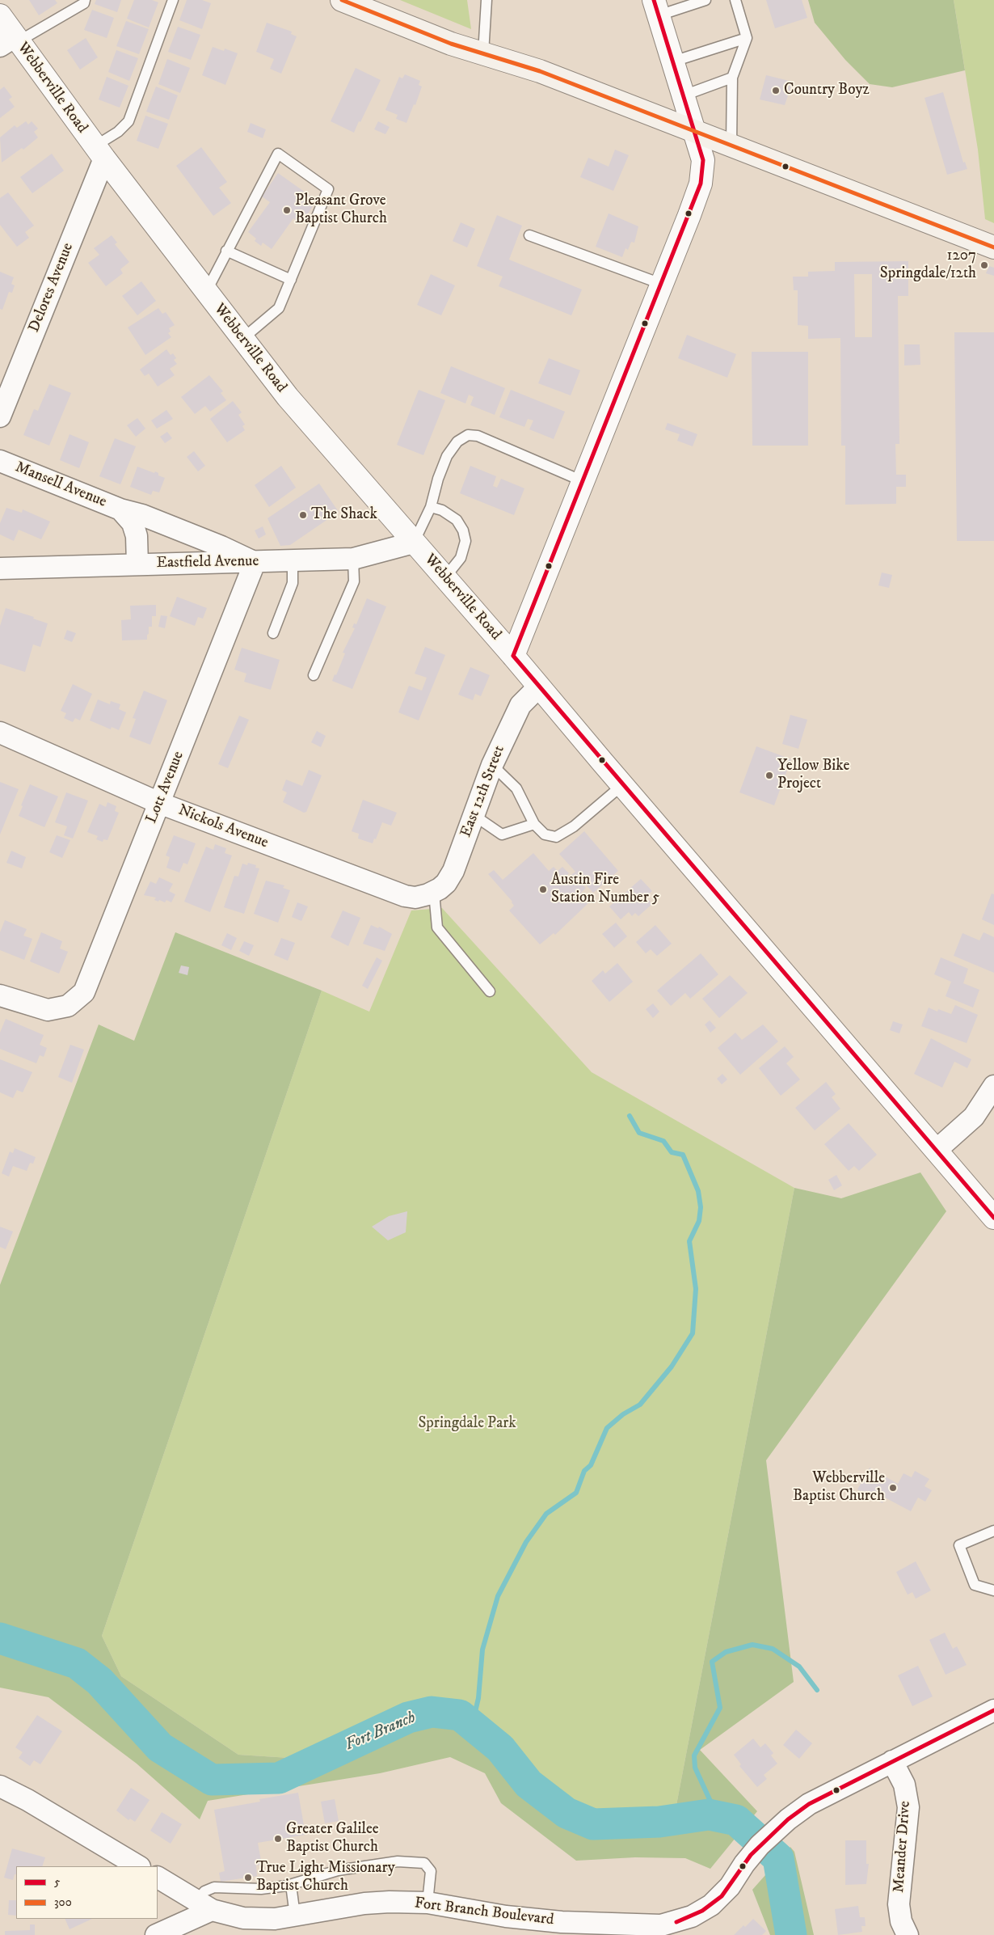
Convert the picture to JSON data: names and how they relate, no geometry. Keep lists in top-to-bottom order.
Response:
{
  "streets": {
    "street": [
      "Webberville Road",
      "Delores Avenue",
      "Mansell Avenue",
      "Eastfield Avenue",
      "Lott Avenue",
      "East 12th Street",
      "Nickols Avenue",
      "Meander Drive",
      "Fort Branch Boulevard"
    ]
  },
  "crossings": [
    ["Webberville Road", "Delores Avenue"],
    ["Webberville Road", "Eastfield Avenue"],
    ["Webberville Road", "East 12th Street"],
    ["Mansell Avenue", "Eastfield Avenue"],
    ["Mansell Avenue", "Lott Avenue"],
    ["Eastfield Avenue", "Lott Avenue"],
    ["Lott Avenue", "Nickols Avenue"],
    ["East 12th Street", "Nickols Avenue"],
    ["Meander Drive", "Fort Branch Boulevard"]
  ],
  "water": ["Fort Branch"],
  "parks": ["Springdale Park"],
  "places": [
    "Country Boyz",
    "Pleasant Grove Baptist Church",
    "1207 Springdale/12th",
    "The Shack",
    "Yellow Bike Project",
    "Austin Fire Station Number 5",
    "Webberville Baptist Church",
    "Greater Galilee Baptist Church",
    "True Light Missionary Baptist Church"
  ],
  "lines": ["transit line 5", "transit line 300"],
  "legend": ["5", "300"]
}
